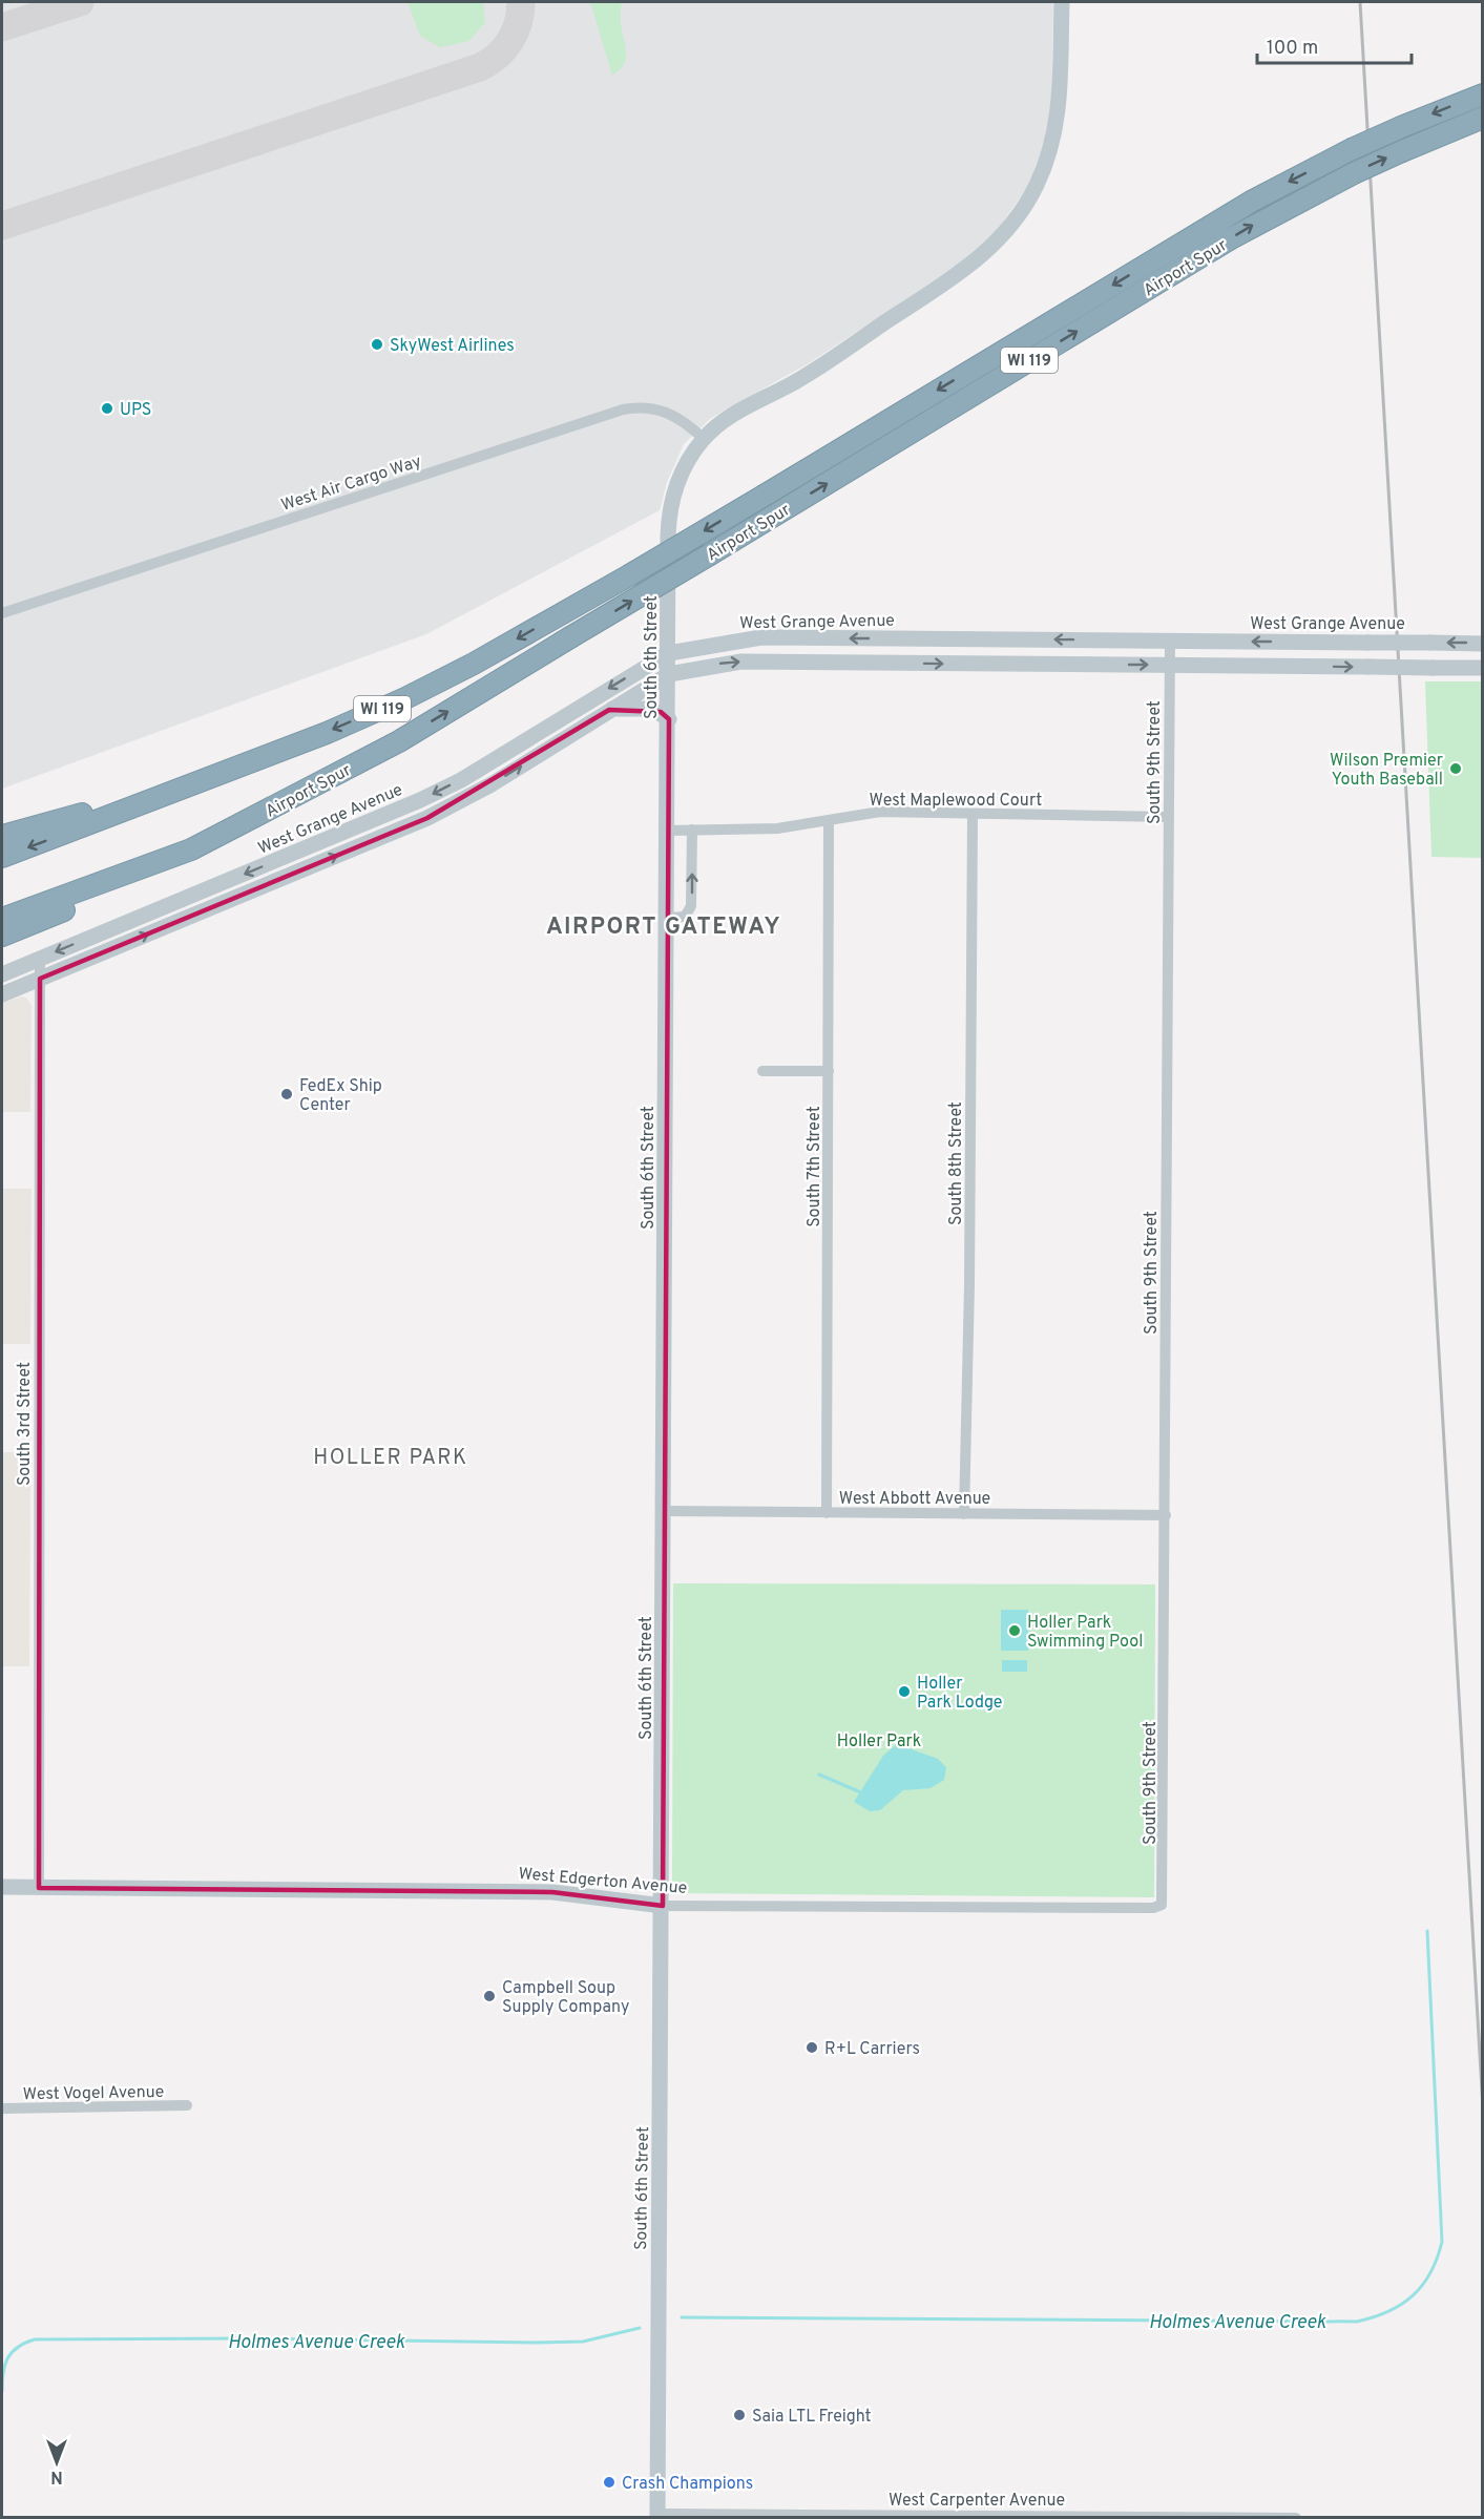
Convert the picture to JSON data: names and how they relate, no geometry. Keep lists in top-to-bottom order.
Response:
{
  "streets": {
    "highway": ["Airport Spur", "WI 119"],
    "street": [
      "West Air Cargo Way",
      "West Grange Avenue",
      "South 6th Street",
      "South 9th Street",
      "West Maplewood Court",
      "South 8th Street",
      "South 7th Street",
      "South 3rd Street",
      "West Abbott Avenue",
      "West Edgerton Avenue",
      "West Vogel Avenue",
      "West Carpenter Avenue"
    ]
  },
  "crossings": [
    ["West Air Cargo Way", "South 6th Street"],
    ["West Grange Avenue", "South 6th Street"],
    ["West Grange Avenue", "South 9th Street"],
    ["West Grange Avenue", "South 3rd Street"],
    ["South 6th Street", "West Maplewood Court"],
    ["South 6th Street", "West Abbott Avenue"],
    ["South 6th Street", "West Edgerton Avenue"],
    ["South 6th Street", "West Carpenter Avenue"],
    ["South 9th Street", "West Maplewood Court"],
    ["South 9th Street", "West Abbott Avenue"],
    ["South 9th Street", "West Edgerton Avenue"],
    ["West Maplewood Court", "South 8th Street"],
    ["West Maplewood Court", "South 7th Street"],
    ["South 8th Street", "West Abbott Avenue"],
    ["South 7th Street", "West Abbott Avenue"],
    ["South 3rd Street", "West Edgerton Avenue"]
  ],
  "districts": ["AIRPORT GATEWAY", "HOLLER PARK"],
  "water": ["Holmes Avenue Creek"],
  "parks": ["Holler Park"],
  "places": [
    "SkyWest Airlines",
    "UPS",
    "Wilson Premier Youth Baseball",
    "FedEx Ship Center",
    "Holler Park Swimming Pool",
    "Holler Park Lodge",
    "Campbell Soup Supply Company",
    "R+L Carriers",
    "Saia LTL Freight",
    "Crash Champions"
  ],
  "scale_bar": "100 m",
  "north": "bottom"
}
